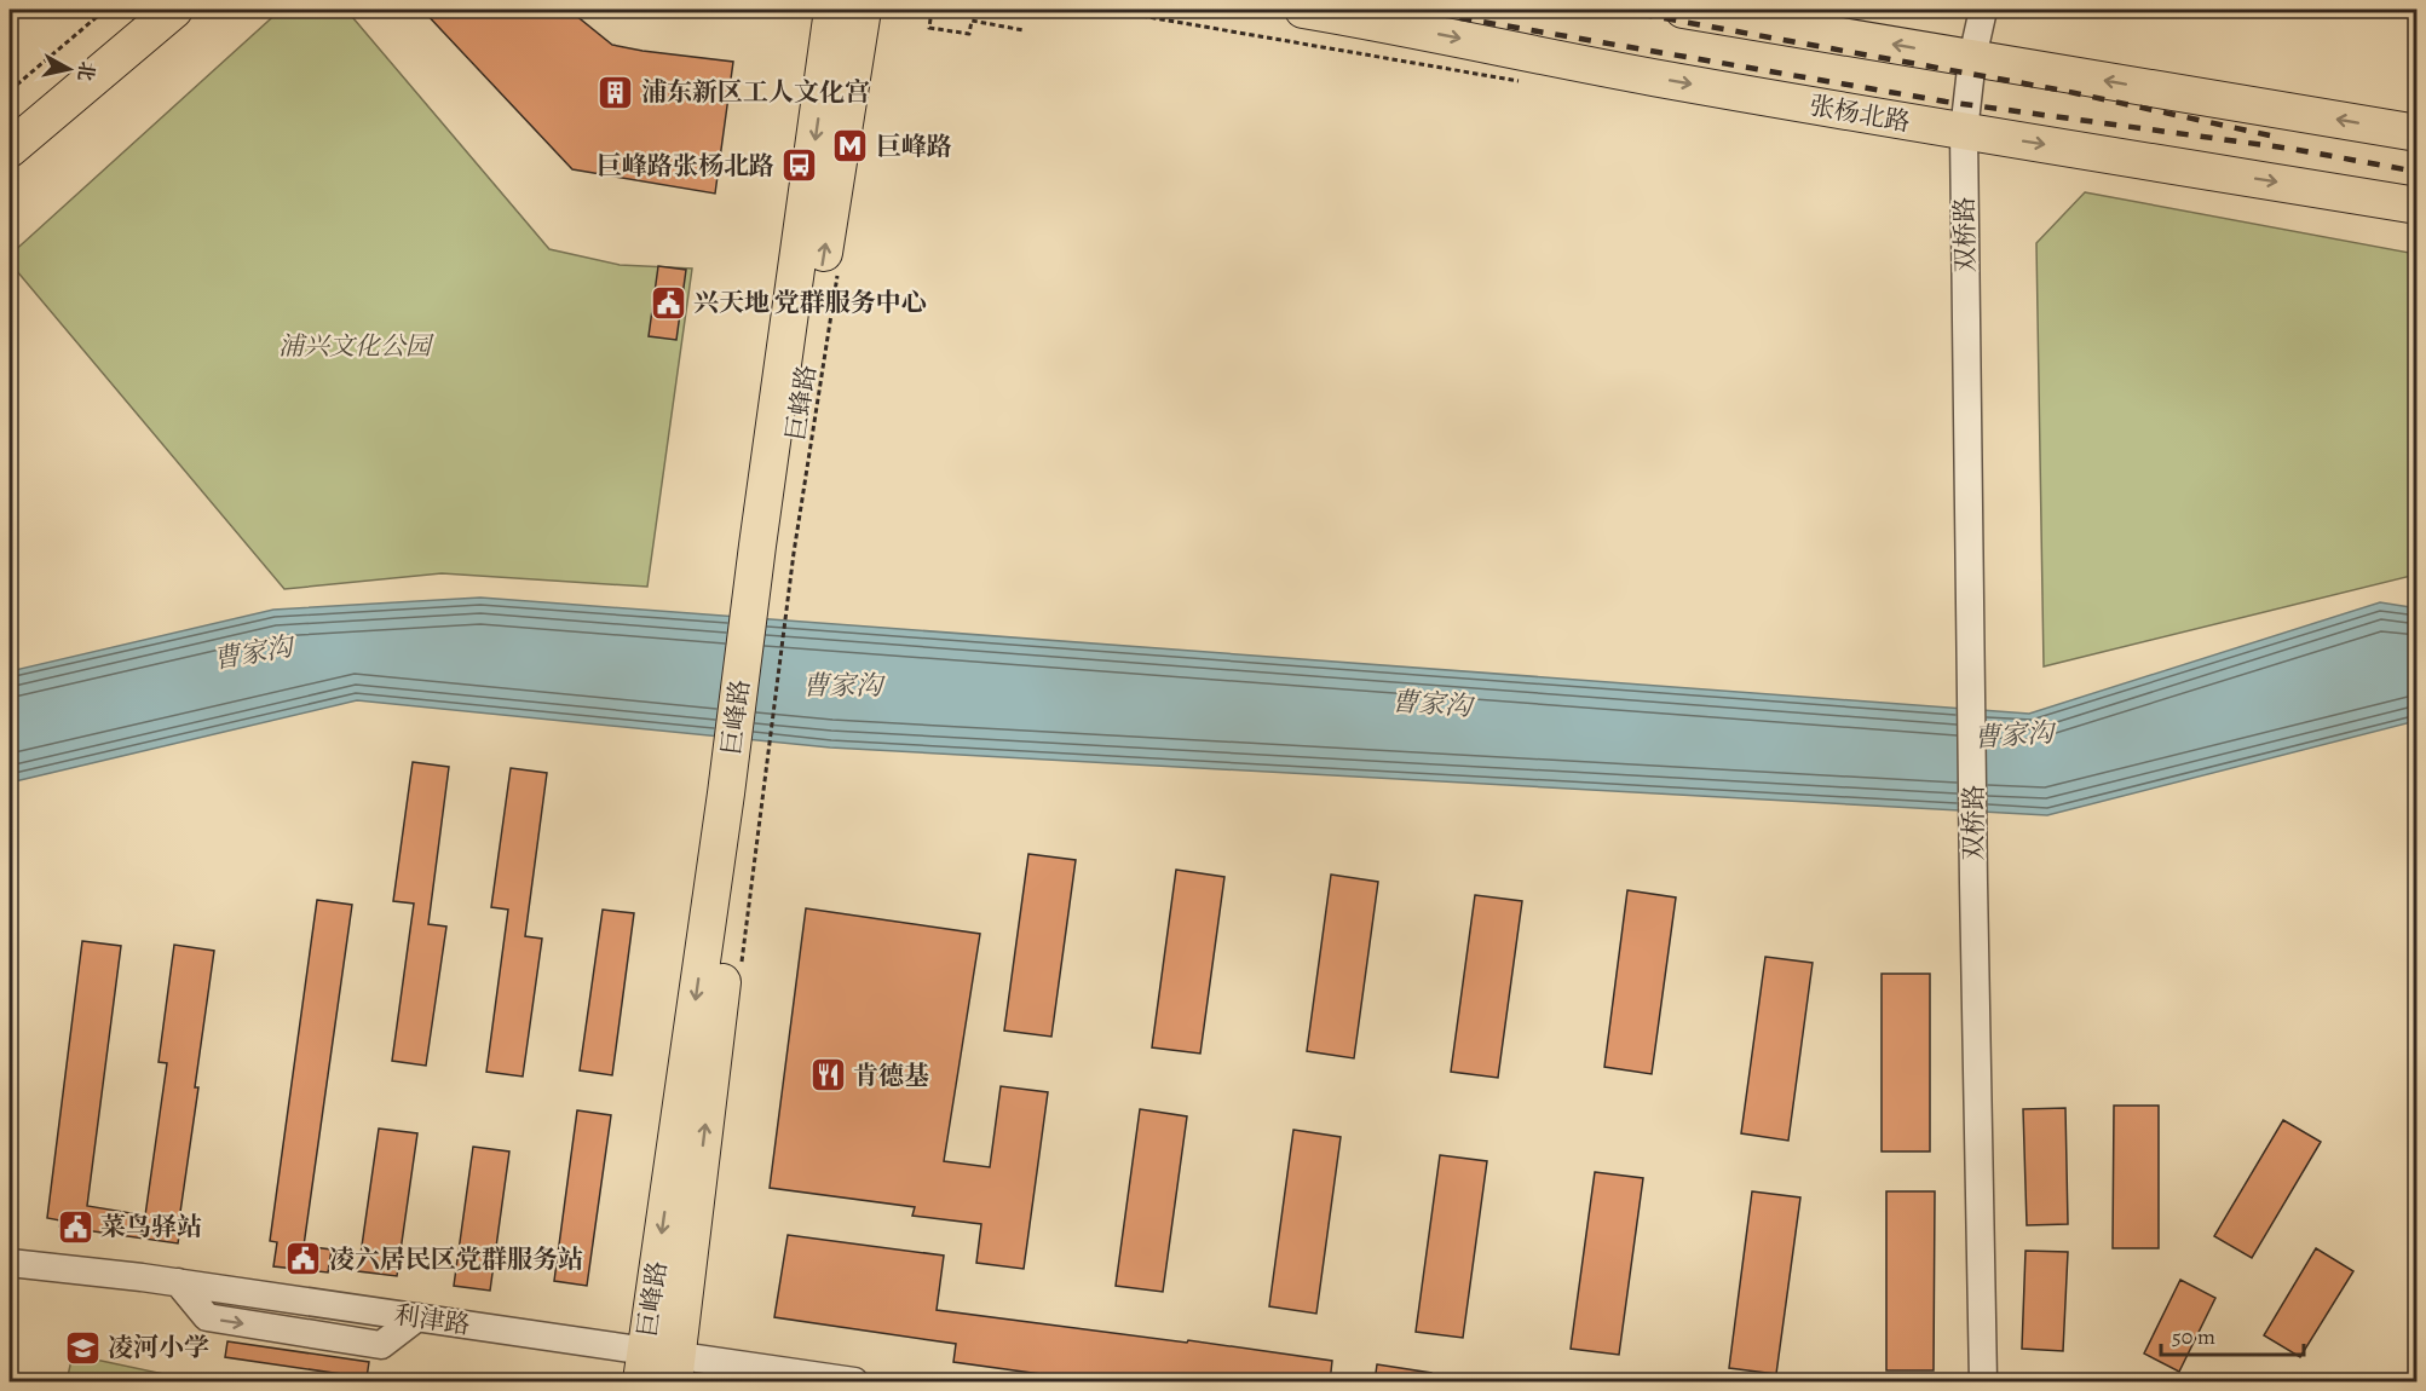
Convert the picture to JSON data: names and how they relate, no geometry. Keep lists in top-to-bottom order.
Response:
{
  "streets": {
    "main road": ["张杨北路", "巨蜂路", "巨峰路"],
    "street": ["双桥路", "利津路"]
  },
  "crossings": [
    ["张杨北路", "双桥路"],
    ["巨蜂路", "巨峰路"],
    ["巨峰路", "利津路"]
  ],
  "one_way": ["巨蜂路", "巨峰路"],
  "water": ["曹家沟"],
  "parks": ["浦兴文化公园"],
  "places": {
    "building": ["浦东新区工人文化宫"],
    "metro station": ["巨峰路"],
    "bus stop": ["巨峰路张杨北路"],
    "public building": ["兴天地 党群服务中心", "菜鸟驿站", "凌六居民区党群服务站"],
    "restaurant": ["肯德基"],
    "school or university": ["凌河小学"]
  },
  "scale_bar": "50 m",
  "north": "right"
}
